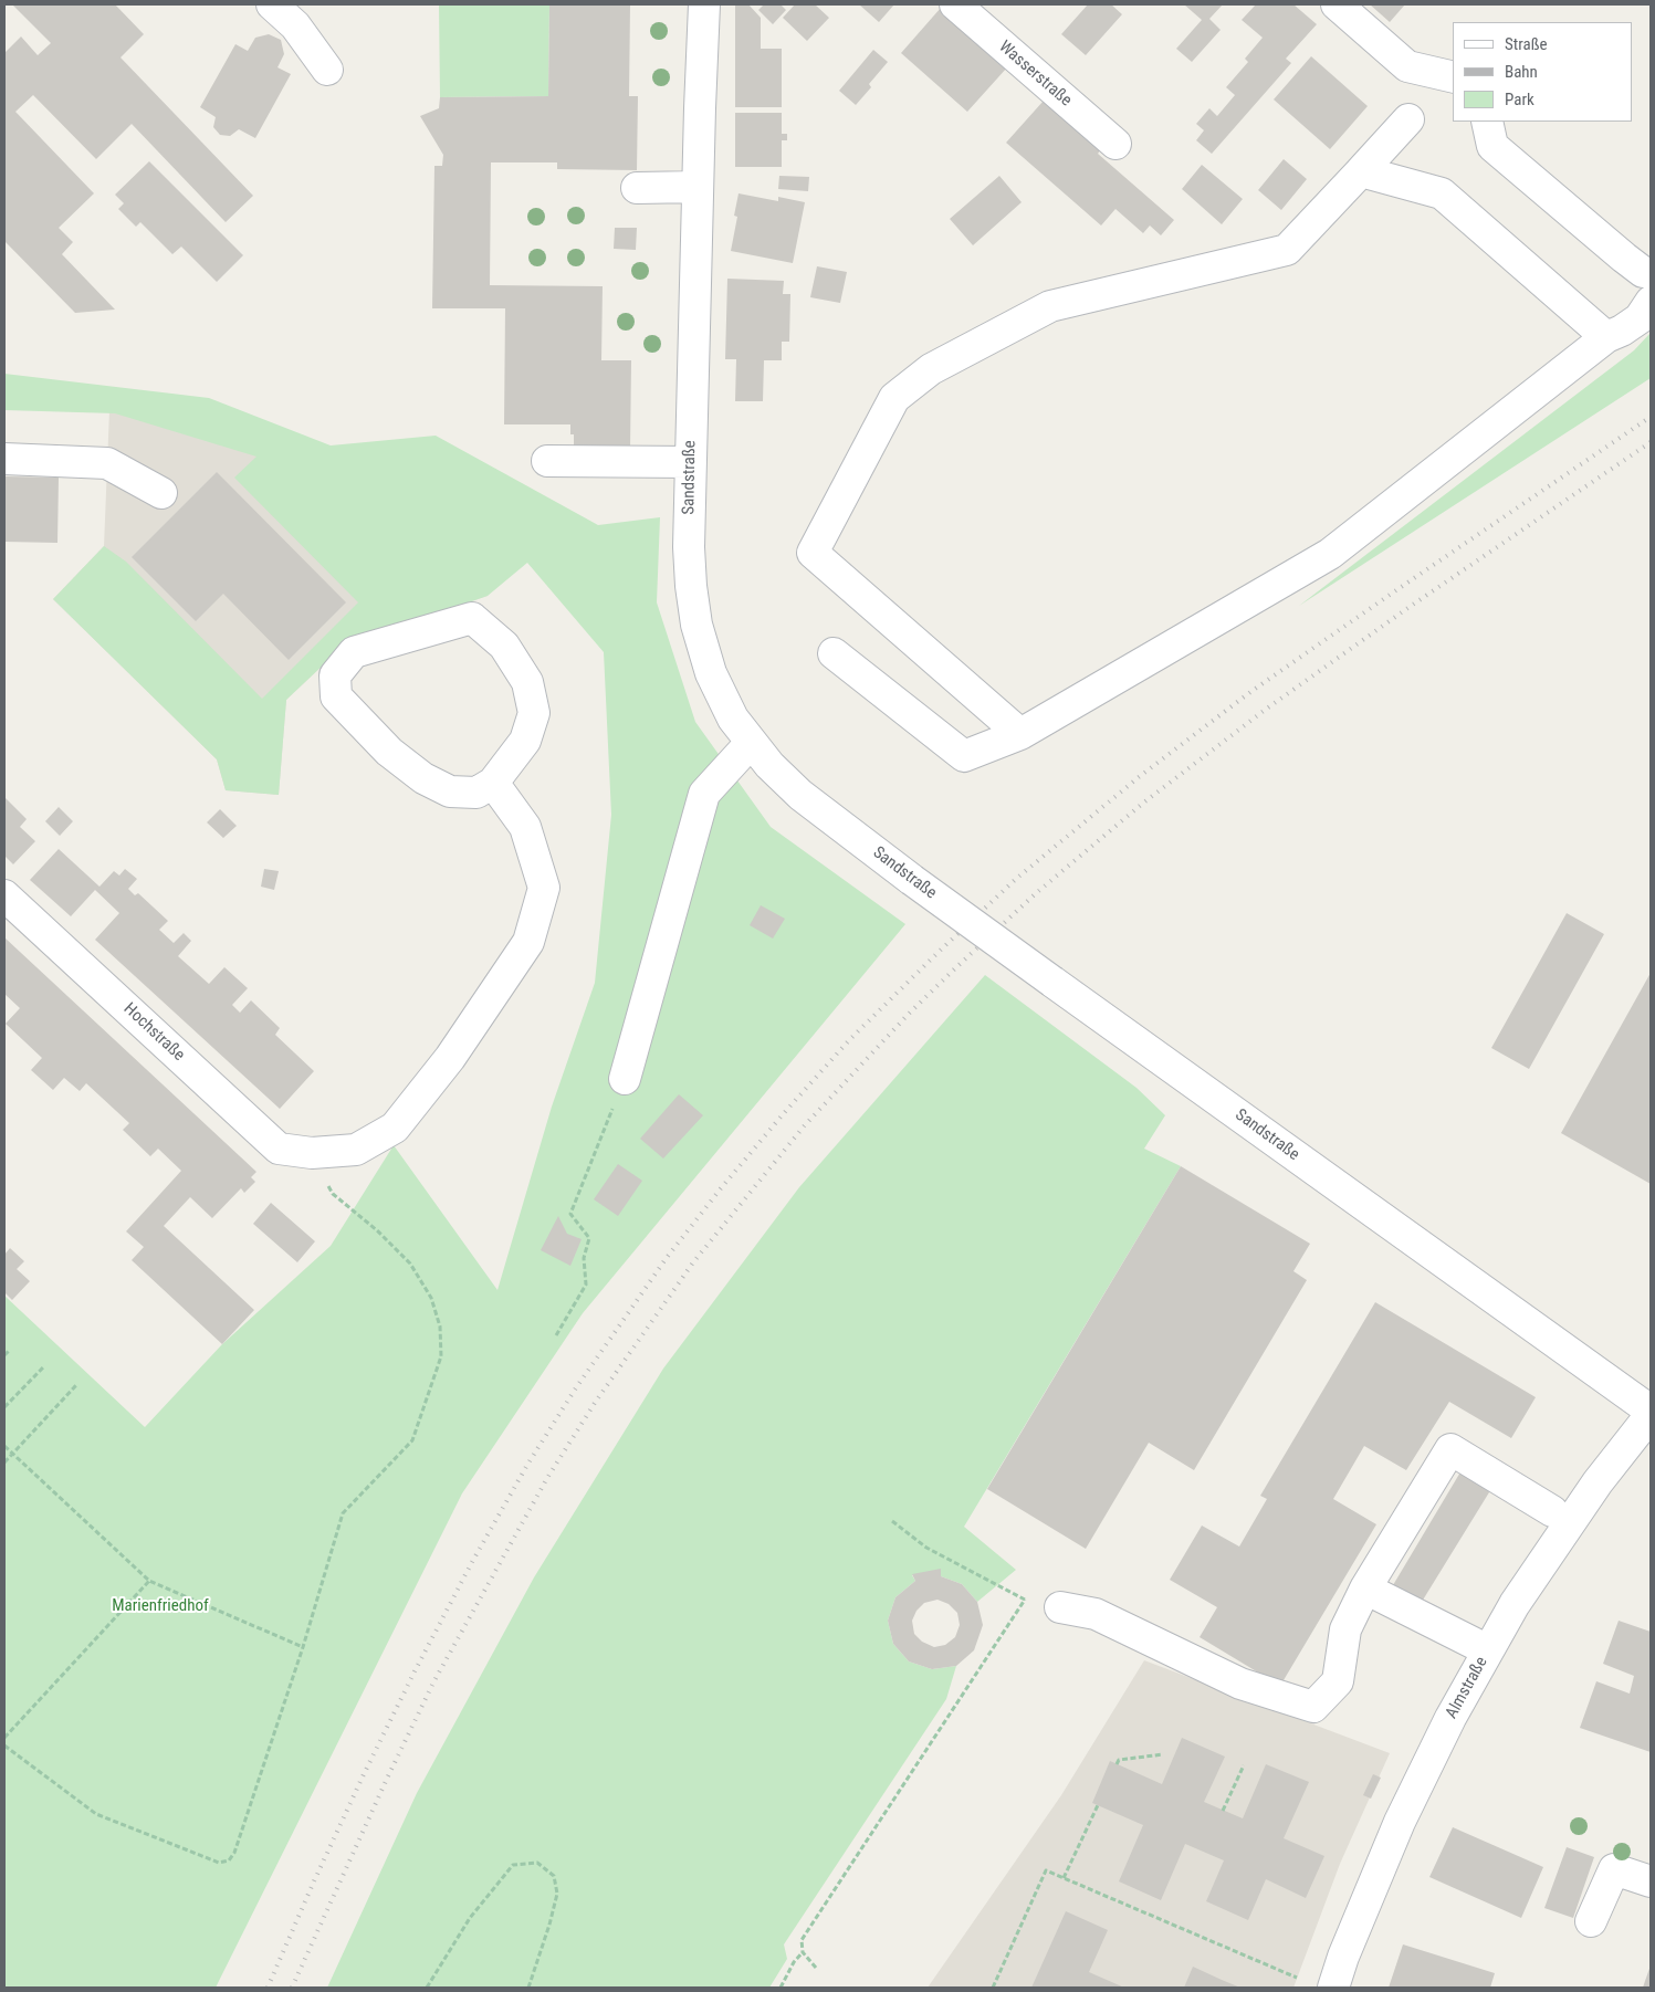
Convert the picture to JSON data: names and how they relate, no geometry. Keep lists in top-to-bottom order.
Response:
{
  "streets": {
    "street": [
      "Wasserstraße",
      "Sandstraße",
      "Hochstraße",
      "Almstraße"
    ]
  },
  "parks": ["Marienfriedhof"],
  "legend": ["Straße", "Bahn", "Park"]
}
